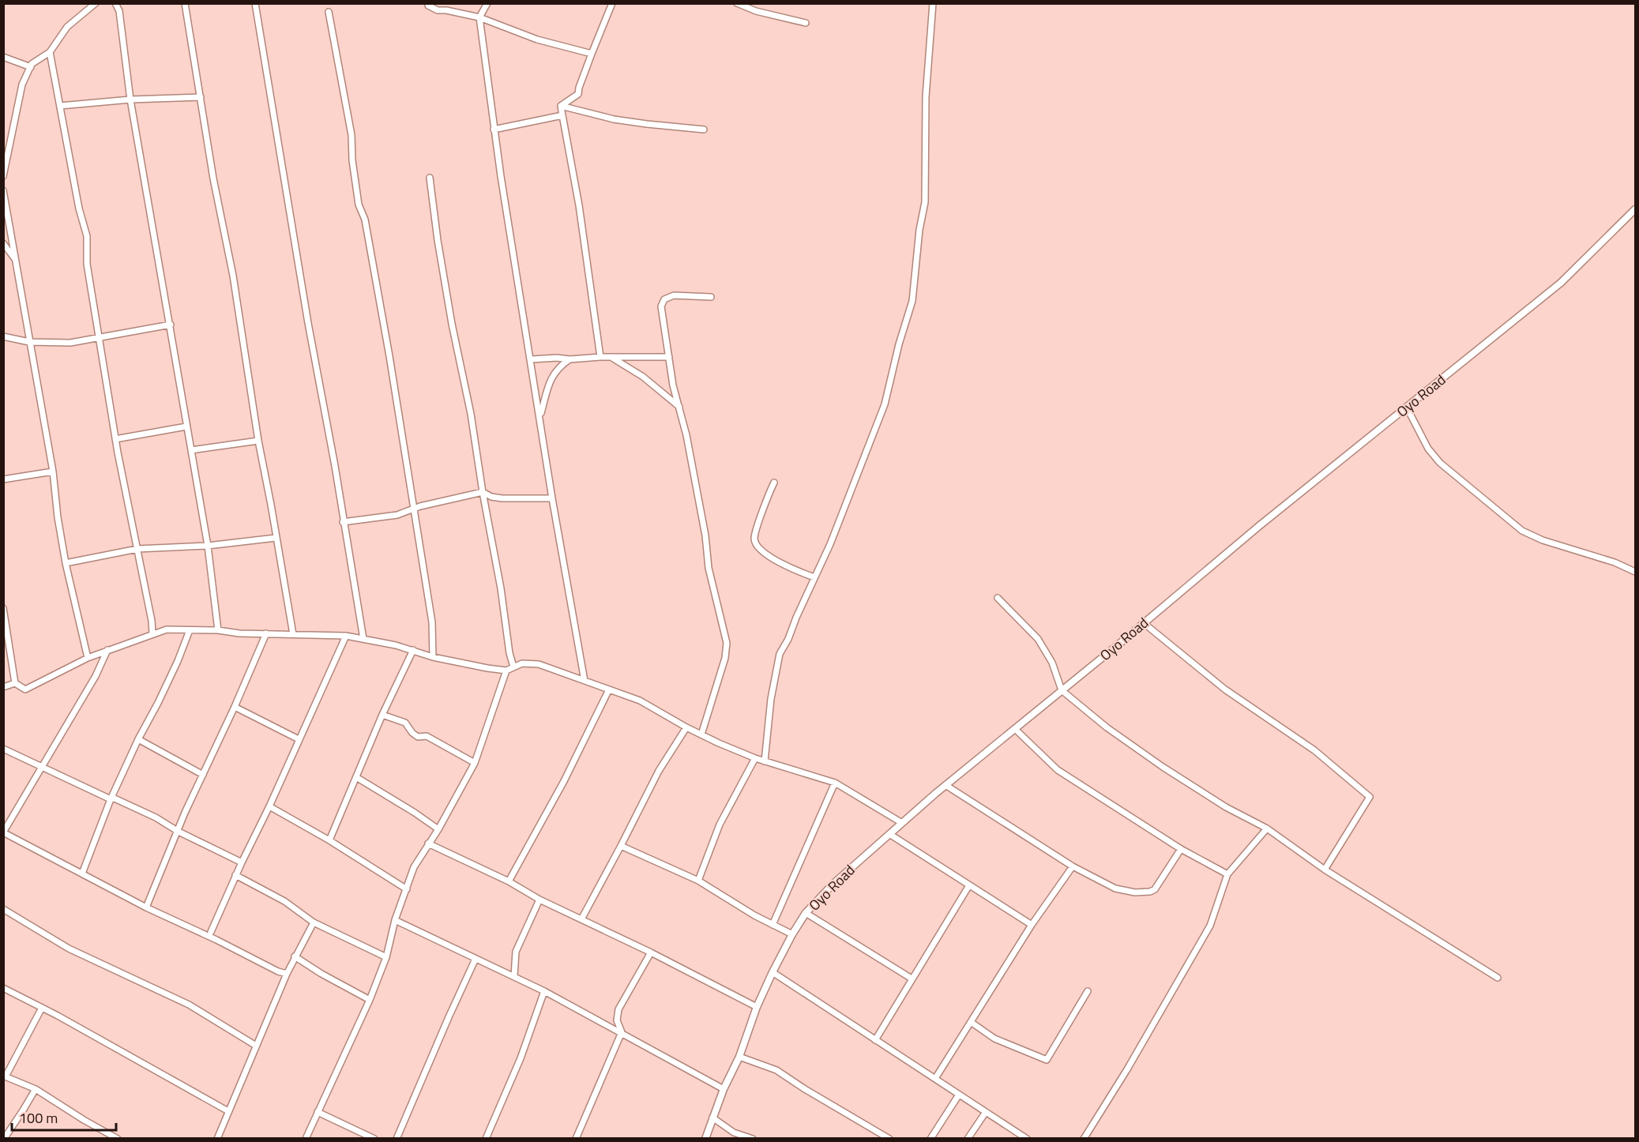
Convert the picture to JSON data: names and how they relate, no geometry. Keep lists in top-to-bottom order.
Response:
{
  "streets": {
    "street": ["Oyo Road"]
  },
  "scale_bar": "100 m"
}
